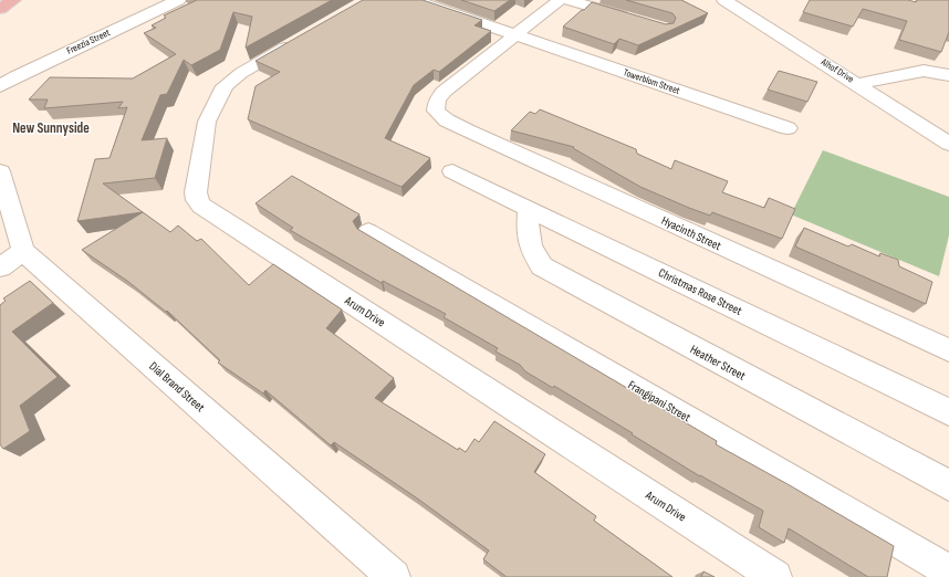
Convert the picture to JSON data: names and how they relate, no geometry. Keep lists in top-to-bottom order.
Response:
{
  "streets": {
    "street": [
      "Freezia Street",
      "Alhof Drive",
      "Towerblom Street",
      "Hyacinth Street",
      "Christmas Rose Street",
      "Arum Drive",
      "Heather Street",
      "Dial Brand Street",
      "Frangipani Street"
    ]
  },
  "crossings": [
    ["Towerblom Street", "Hyacinth Street"],
    ["Christmas Rose Street", "Heather Street"]
  ],
  "districts": ["New Sunnyside"]
}
